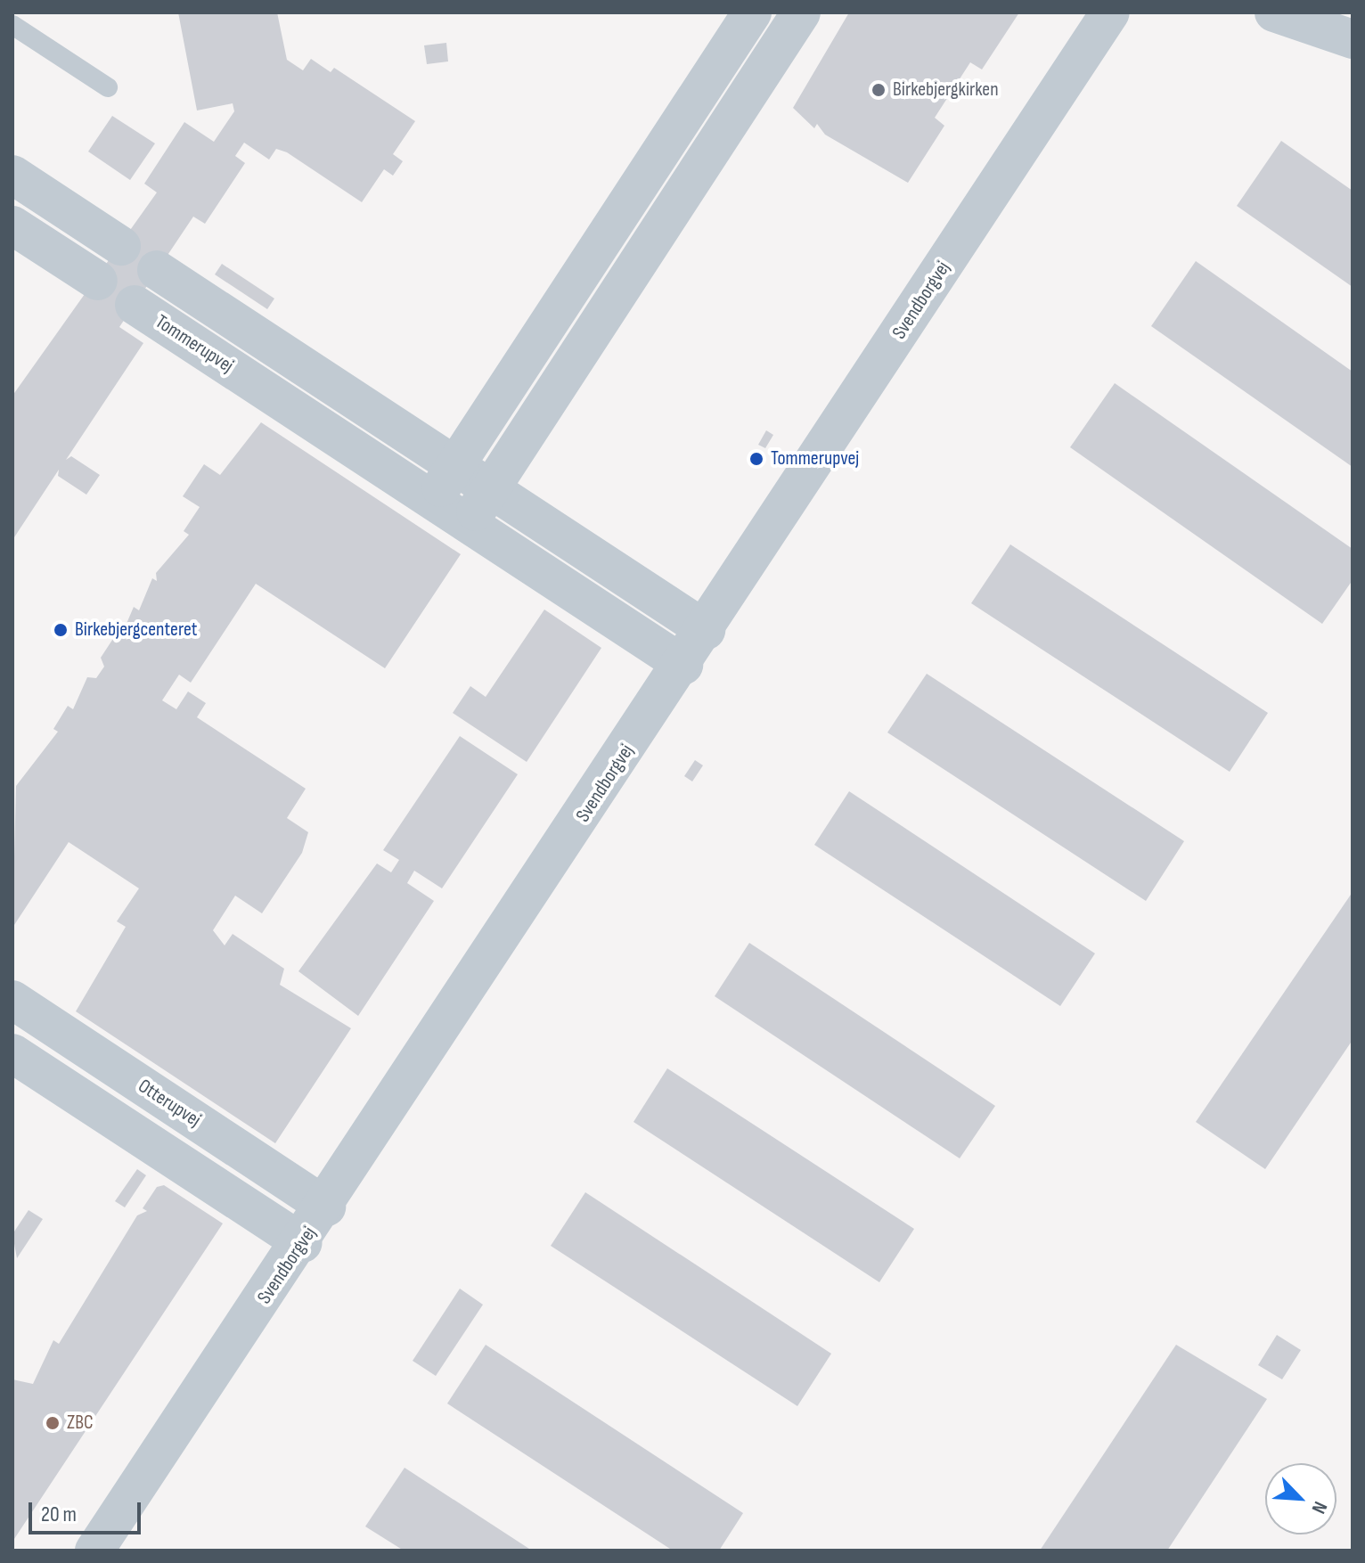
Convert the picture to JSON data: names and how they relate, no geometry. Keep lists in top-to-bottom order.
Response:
{
  "streets": {
    "street": ["Svendborgvej", "Tommerupvej", "Otterupvej"]
  },
  "crossings": [
    ["Svendborgvej", "Tommerupvej"],
    ["Svendborgvej", "Otterupvej"]
  ],
  "places": [
    "Birkebjergkirken",
    "Tommerupvej",
    "Birkebjergcenteret",
    "ZBC"
  ],
  "scale_bar": "20 m",
  "north": "bottom right"
}
